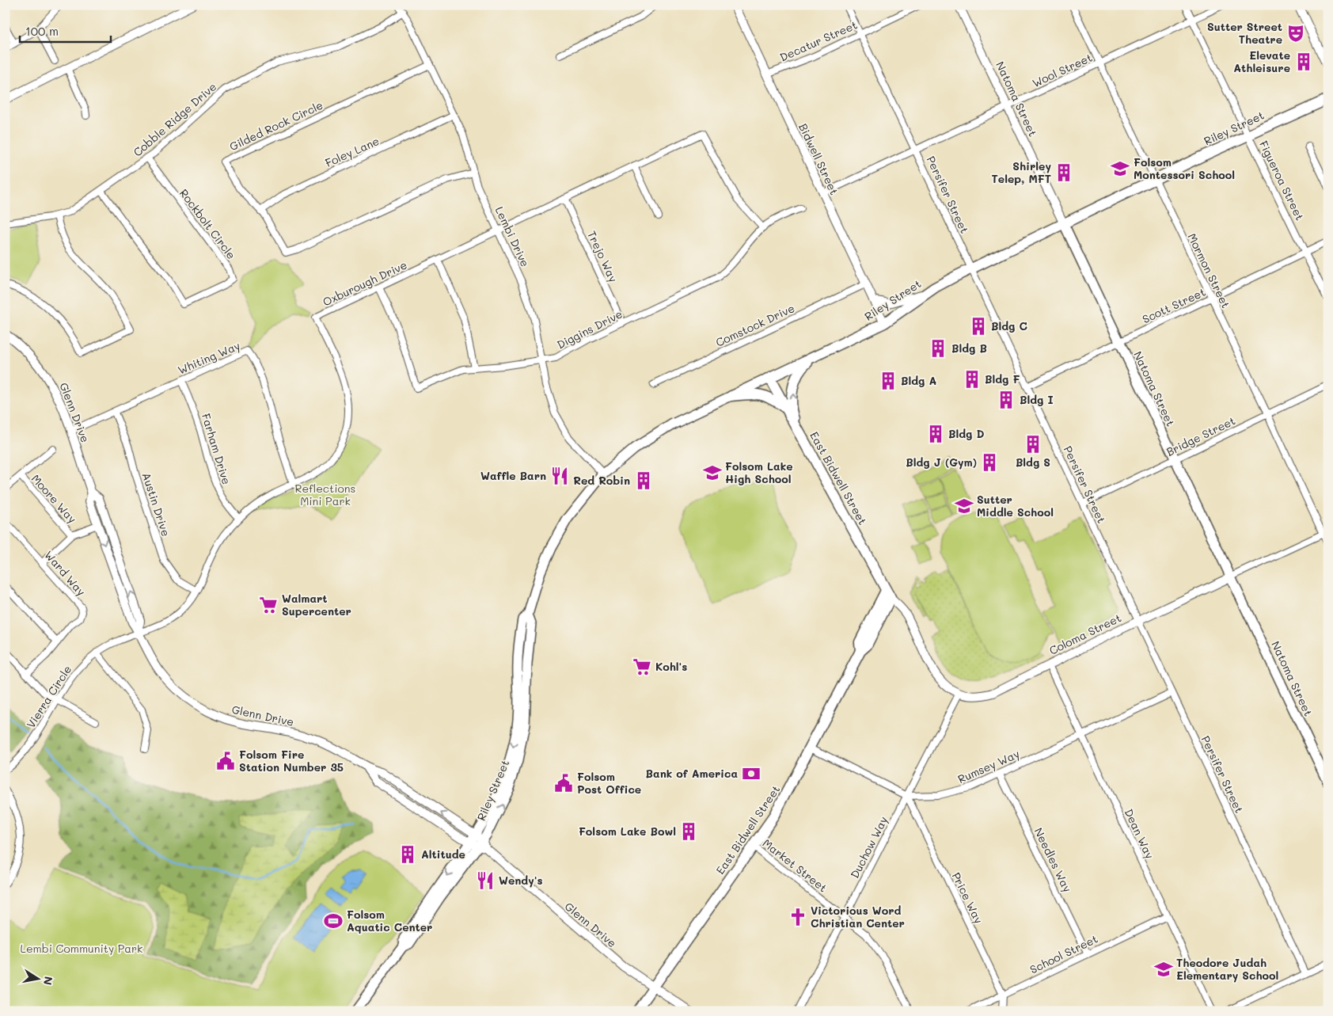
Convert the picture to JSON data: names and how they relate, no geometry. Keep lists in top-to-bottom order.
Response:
{
  "streets": {
    "main road": ["Natoma Street", "Riley Street", "East Bidwell Street"],
    "street": [
      "Decatur Street",
      "Wool Street",
      "Cobble Ridge Drive",
      "Gilded Rock Circle",
      "Foley Lane",
      "Bidwell Street",
      "Figueroa Street",
      "Persifer Street",
      "Rockbolt Circle",
      "Lembi Drive",
      "Trejo Way",
      "Mormon Street",
      "Oxburough Drive",
      "Scott Street",
      "Comstock Drive",
      "Diggins Drive",
      "Whiting Way",
      "Glenn Drive",
      "Bridge Street",
      "Farham Drive",
      "Moore Way",
      "Austin Drive",
      "Ward Way",
      "Coloma Street",
      "Vierra Circle",
      "Rumsey Way",
      "Dean Way",
      "Duchow Way",
      "Needles Way",
      "Market Street",
      "Price Way",
      "School Street"
    ]
  },
  "crossings": [
    ["Decatur Street", "Bidwell Street"],
    ["Decatur Street", "Persifer Street"],
    ["Wool Street", "Natoma Street"],
    ["Wool Street", "Bidwell Street"],
    ["Wool Street", "Figueroa Street"],
    ["Wool Street", "Persifer Street"],
    ["Wool Street", "Mormon Street"],
    ["Natoma Street", "Riley Street"],
    ["Natoma Street", "Scott Street"],
    ["Natoma Street", "Bridge Street"],
    ["Natoma Street", "Coloma Street"],
    ["Cobble Ridge Drive", "Rockbolt Circle"],
    ["Cobble Ridge Drive", "Lembi Drive"],
    ["Gilded Rock Circle", "Foley Lane"],
    ["Gilded Rock Circle", "Lembi Drive"],
    ["Riley Street", "Bidwell Street"],
    ["Riley Street", "Figueroa Street"],
    ["Riley Street", "Persifer Street"],
    ["Riley Street", "Lembi Drive"],
    ["Riley Street", "Mormon Street"],
    ["Riley Street", "Glenn Drive"],
    ["Riley Street", "East Bidwell Street"],
    ["Foley Lane", "Lembi Drive"],
    ["Bidwell Street", "Comstock Drive"],
    ["Figueroa Street", "Scott Street"],
    ["Persifer Street", "Scott Street"],
    ["Persifer Street", "Bridge Street"],
    ["Persifer Street", "Coloma Street"],
    ["Persifer Street", "Rumsey Way"],
    ["Lembi Drive", "Oxburough Drive"],
    ["Lembi Drive", "Diggins Drive"],
    ["Trejo Way", "Oxburough Drive"],
    ["Trejo Way", "Diggins Drive"],
    ["Mormon Street", "Scott Street"],
    ["Mormon Street", "Bridge Street"],
    ["Mormon Street", "Coloma Street"],
    ["Oxburough Drive", "Diggins Drive"],
    ["Oxburough Drive", "Whiting Way"],
    ["Oxburough Drive", "Glenn Drive"],
    ["Oxburough Drive", "Farham Drive"],
    ["Oxburough Drive", "Austin Drive"],
    ["Oxburough Drive", "Vierra Circle"],
    ["Whiting Way", "Glenn Drive"],
    ["Whiting Way", "Farham Drive"],
    ["Whiting Way", "Austin Drive"],
    ["Glenn Drive", "East Bidwell Street"],
    ["Glenn Drive", "Vierra Circle"],
    ["East Bidwell Street", "Coloma Street"],
    ["East Bidwell Street", "Rumsey Way"],
    ["East Bidwell Street", "Market Street"],
    ["Coloma Street", "Dean Way"],
    ["Coloma Street", "Duchow Way"],
    ["Rumsey Way", "Dean Way"],
    ["Rumsey Way", "Duchow Way"],
    ["Rumsey Way", "Needles Way"],
    ["Rumsey Way", "Price Way"],
    ["Dean Way", "School Street"],
    ["Duchow Way", "Market Street"],
    ["Duchow Way", "Price Way"],
    ["Needles Way", "School Street"],
    ["Price Way", "School Street"]
  ],
  "parks": ["Reflections Mini Park", "Lembi Community Park"],
  "places": {
    "theatre": ["Sutter Street Theatre"],
    "building": [
      "Elevate Athleisure",
      "Shirley Telep, MFT",
      "Bldg C",
      "Bldg B",
      "Bldg F",
      "Bldg A",
      "Bldg I",
      "Bldg D",
      "Bldg S",
      "Bldg J (Gym)",
      "Red Robin",
      "Folsom Lake Bowl",
      "Altitude"
    ],
    "school or university": [
      "Folsom Montessori School",
      "Folsom Lake High School",
      "Sutter Middle School",
      "Theodore Judah Elementary School"
    ],
    "restaurant": ["Waffle Barn", "Wendy's"],
    "supermarket": ["Walmart Supercenter", "Kohl's"],
    "public building": ["Folsom Fire Station Number 35", "Folsom Post Office"],
    "bank": ["Bank of America"],
    "church": ["Victorious Word Christian Center"],
    "sports": ["Folsom Aquatic Center"]
  },
  "scale_bar": "100 m",
  "north": "right"
}
